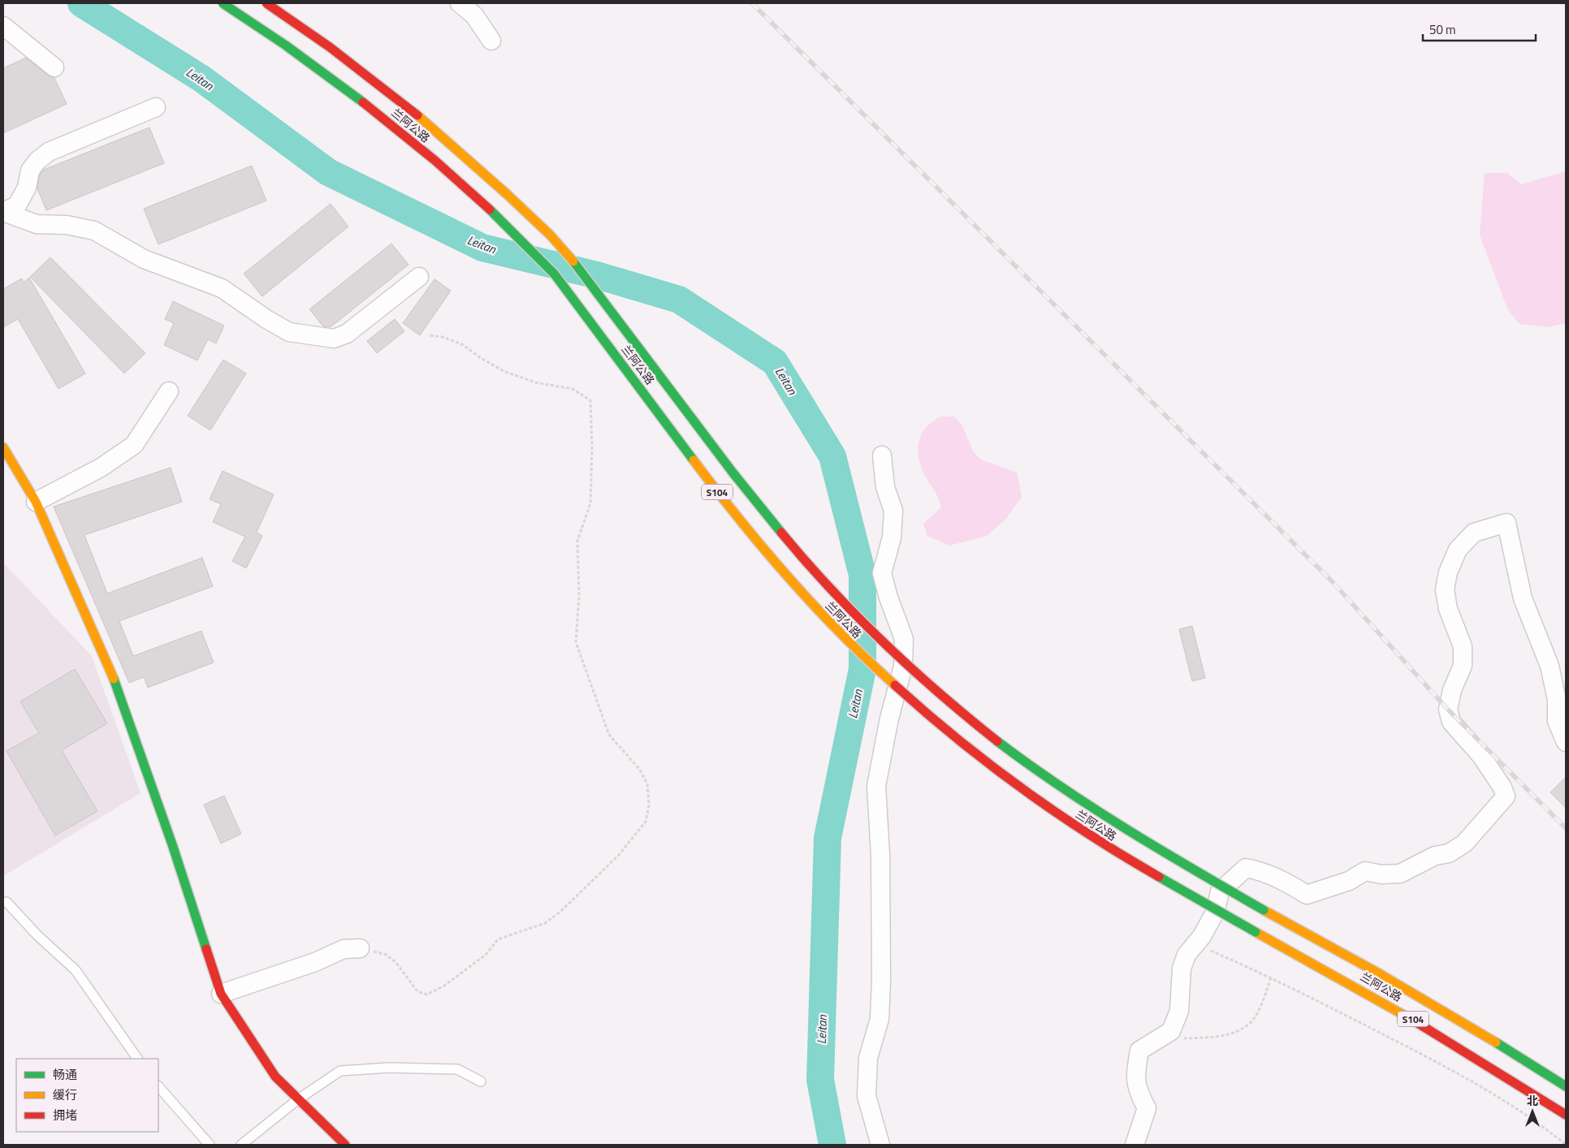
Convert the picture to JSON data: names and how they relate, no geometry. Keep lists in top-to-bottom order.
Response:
{
  "streets": {
    "main road": ["兰阿公路", "S104"]
  },
  "water": ["Leitan"],
  "legend": ["畅通", "缓行", "拥堵"],
  "scale_bar": "50 m",
  "north": "top"
}
